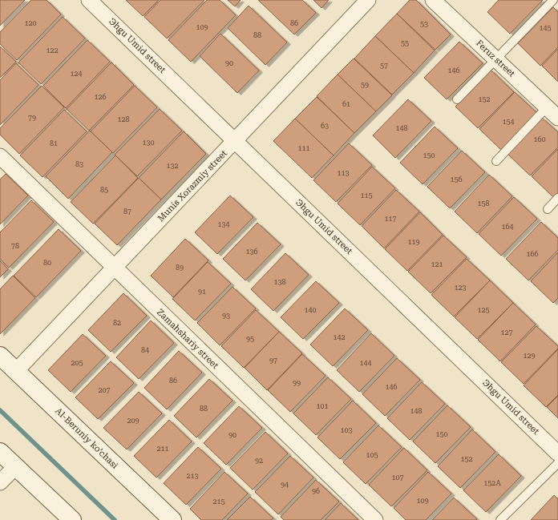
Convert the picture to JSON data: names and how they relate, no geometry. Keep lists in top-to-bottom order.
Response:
{
  "streets": {
    "main road": ["Al-Beruniy ko’chasi"],
    "street": [
      "Эhgu Umid street",
      "Feruz street",
      "Munis Xorazmiy street",
      "Zamahshariy street"
    ]
  },
  "crossings": [
    ["Эhgu Umid street", "Munis Xorazmiy street"],
    ["Munis Xorazmiy street", "Zamahshariy street"],
    ["Munis Xorazmiy street", "Al-Beruniy ko’chasi"]
  ],
  "house_numbers": [
    "120",
    "86",
    "53",
    "109",
    "145",
    "88",
    "55",
    "122",
    "90",
    "57",
    "146",
    "124",
    "59",
    "126",
    "152",
    "61",
    "79",
    "128",
    "154",
    "63",
    "148",
    "160",
    "130",
    "81",
    "111",
    "150",
    "83",
    "132",
    "113",
    "156",
    "85",
    "115",
    "158",
    "87",
    "117",
    "134",
    "164",
    "119",
    "78",
    "136",
    "166",
    "80",
    "121",
    "89",
    "138",
    "123",
    "91",
    "140",
    "125",
    "93",
    "82",
    "127",
    "142",
    "95",
    "84",
    "129",
    "97",
    "205",
    "144",
    "86",
    "99",
    "146",
    "207",
    "101",
    "88",
    "148",
    "209",
    "103",
    "150",
    "90",
    "211",
    "105",
    "152",
    "92",
    "213",
    "107",
    "152А",
    "94",
    "96",
    "109",
    "215"
  ]
}
